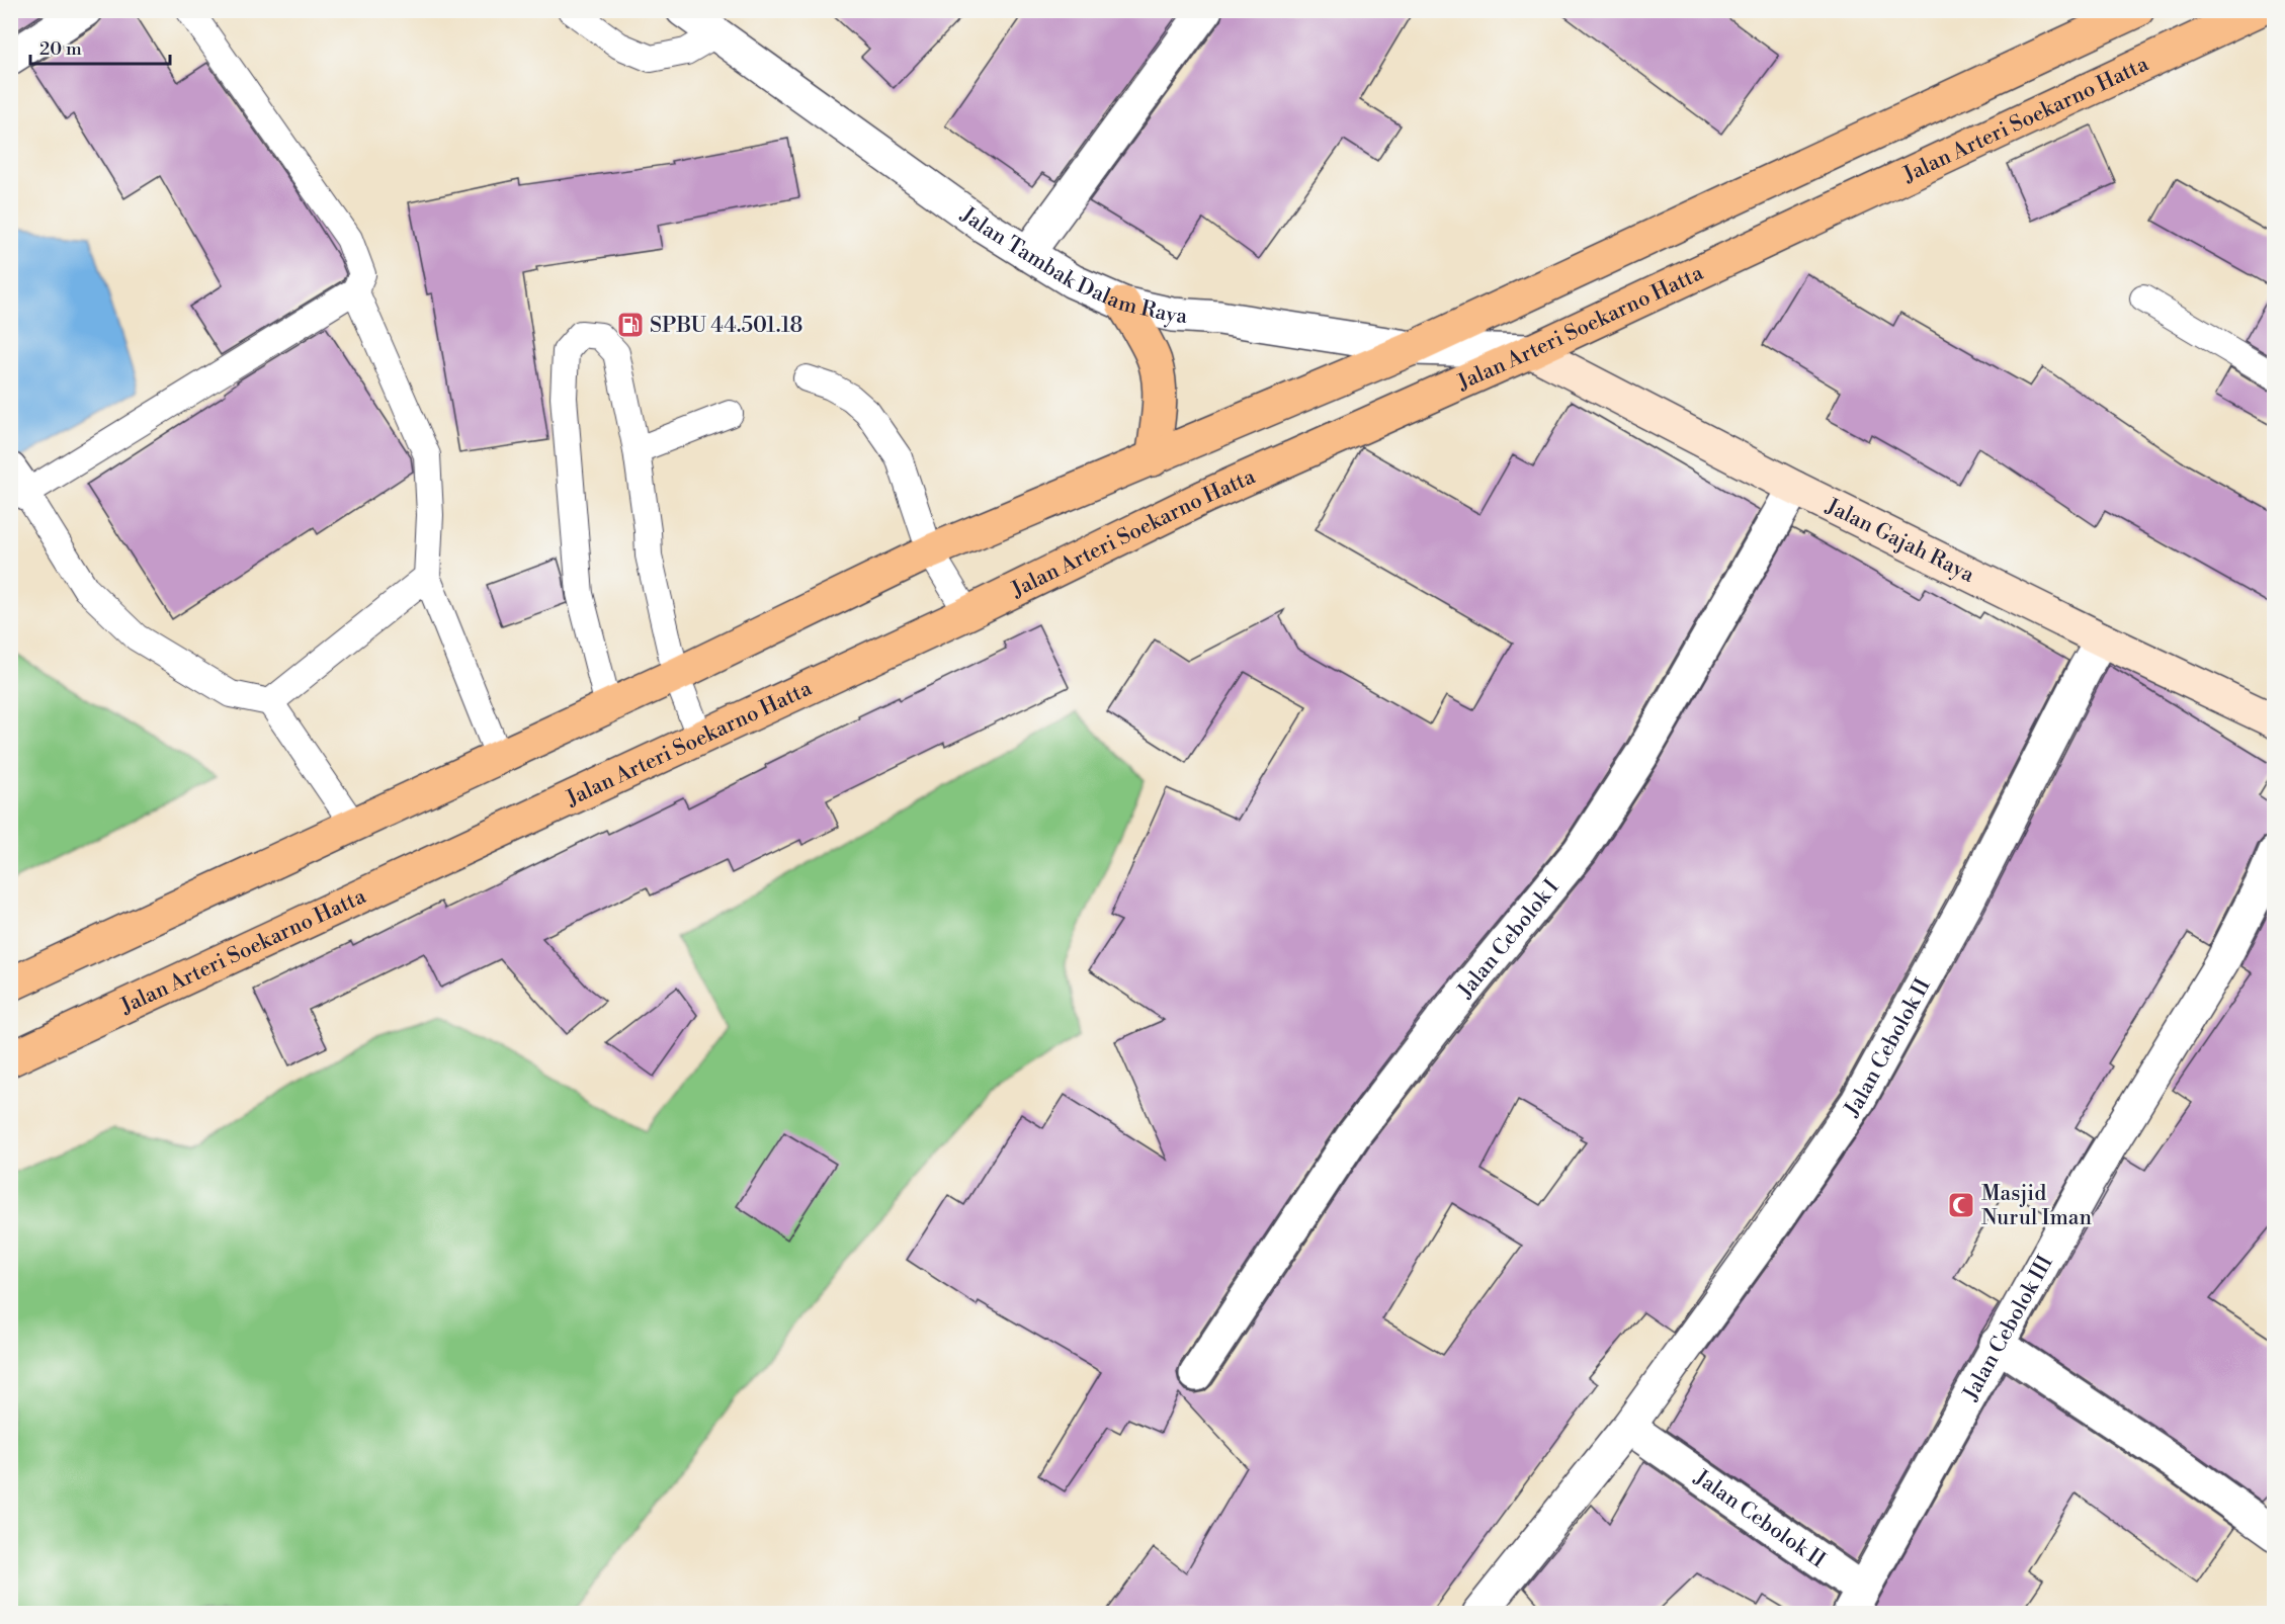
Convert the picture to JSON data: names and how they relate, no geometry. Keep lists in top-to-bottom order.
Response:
{
  "streets": {
    "main road": ["Jalan Arteri Soekarno Hatta", "Jalan Gajah Raya"],
    "street": [
      "Jalan Tambak Dalam Raya",
      "Jalan Cebolok I",
      "Jalan Cebolok II",
      "Jalan Cebolok III"
    ]
  },
  "crossings": [
    ["Jalan Arteri Soekarno Hatta", "Jalan Tambak Dalam Raya"],
    ["Jalan Arteri Soekarno Hatta", "Jalan Gajah Raya"],
    ["Jalan Tambak Dalam Raya", "Jalan Gajah Raya"],
    ["Jalan Gajah Raya", "Jalan Cebolok I"],
    ["Jalan Gajah Raya", "Jalan Cebolok II"],
    ["Jalan Cebolok II", "Jalan Cebolok III"]
  ],
  "places": {
    "fuel station": ["SPBU 44.501.18"],
    "mosque": ["Masjid Nurul Iman"]
  },
  "scale_bar": "20 m"
}
